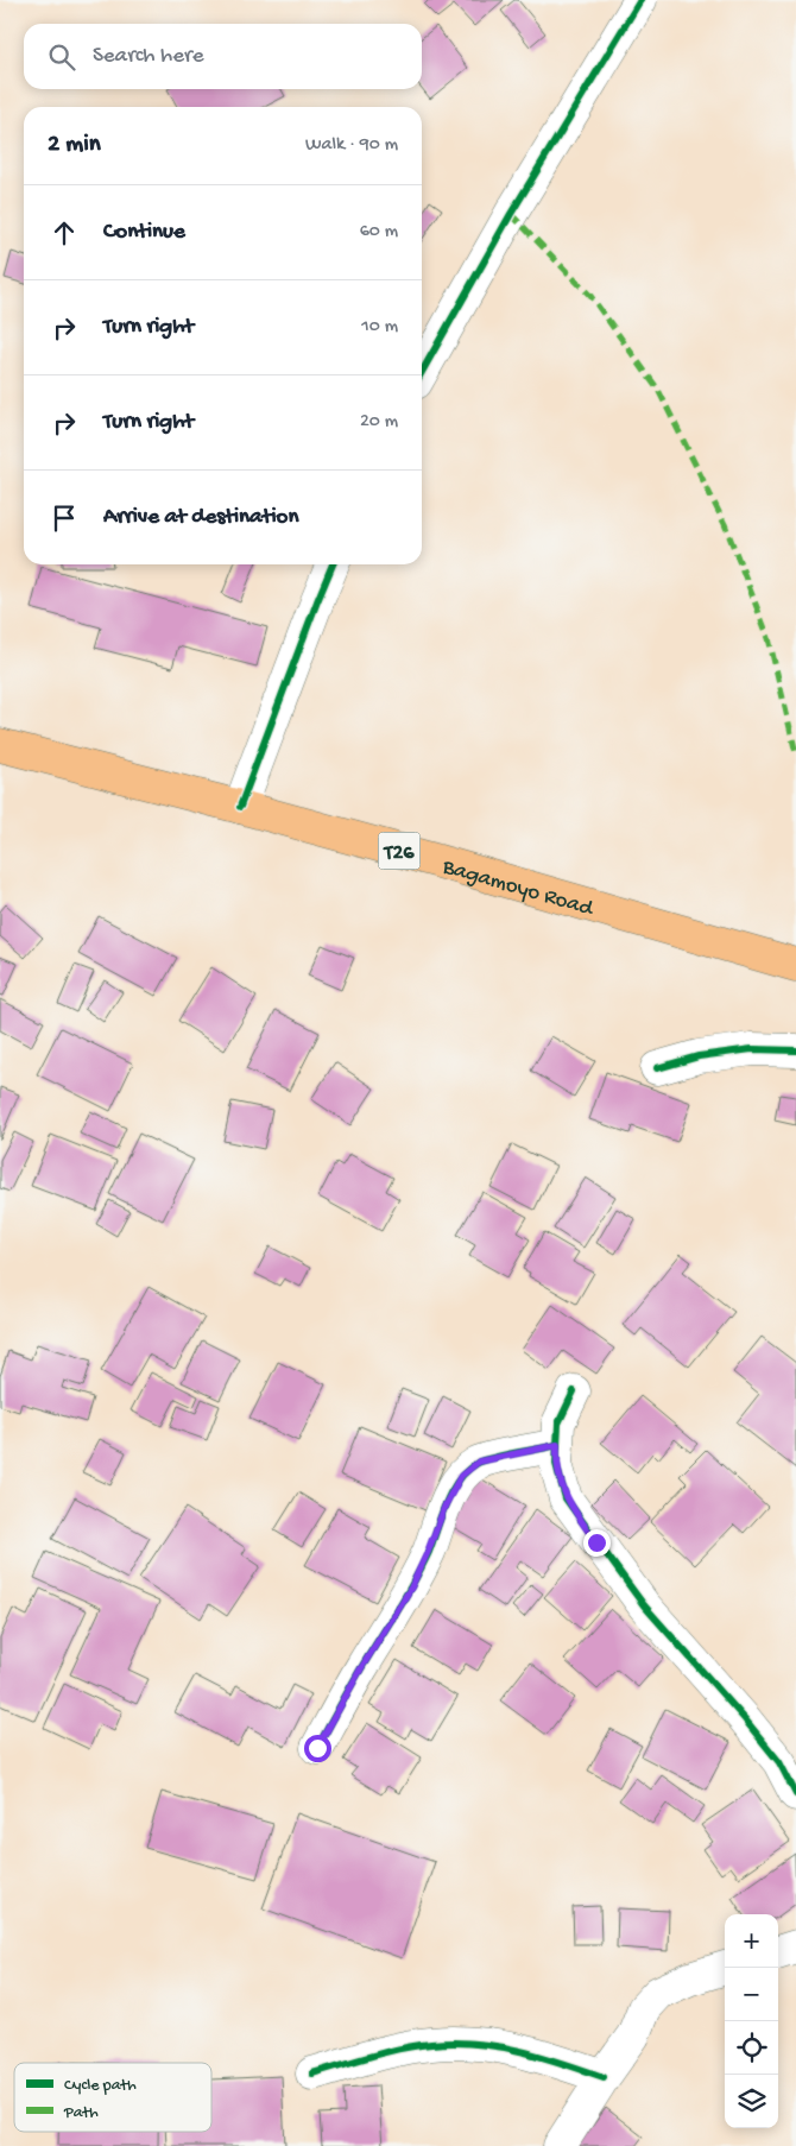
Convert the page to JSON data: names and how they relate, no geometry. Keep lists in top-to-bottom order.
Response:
{
  "streets": {
    "highway": ["T26", "Bagamoyo Road"]
  },
  "legend": ["Cycle path", "Path"],
  "page": {
    "search": "Search here",
    "heading": ["2 min", "Walk · 90 m"],
    "list": [
      ["Continue", "60 m"],
      ["Turn right", "10 m"],
      ["Turn right", "20 m"],
      "Arrive at destination"
    ],
    "map_buttons": ["+", "−"]
  }
}
